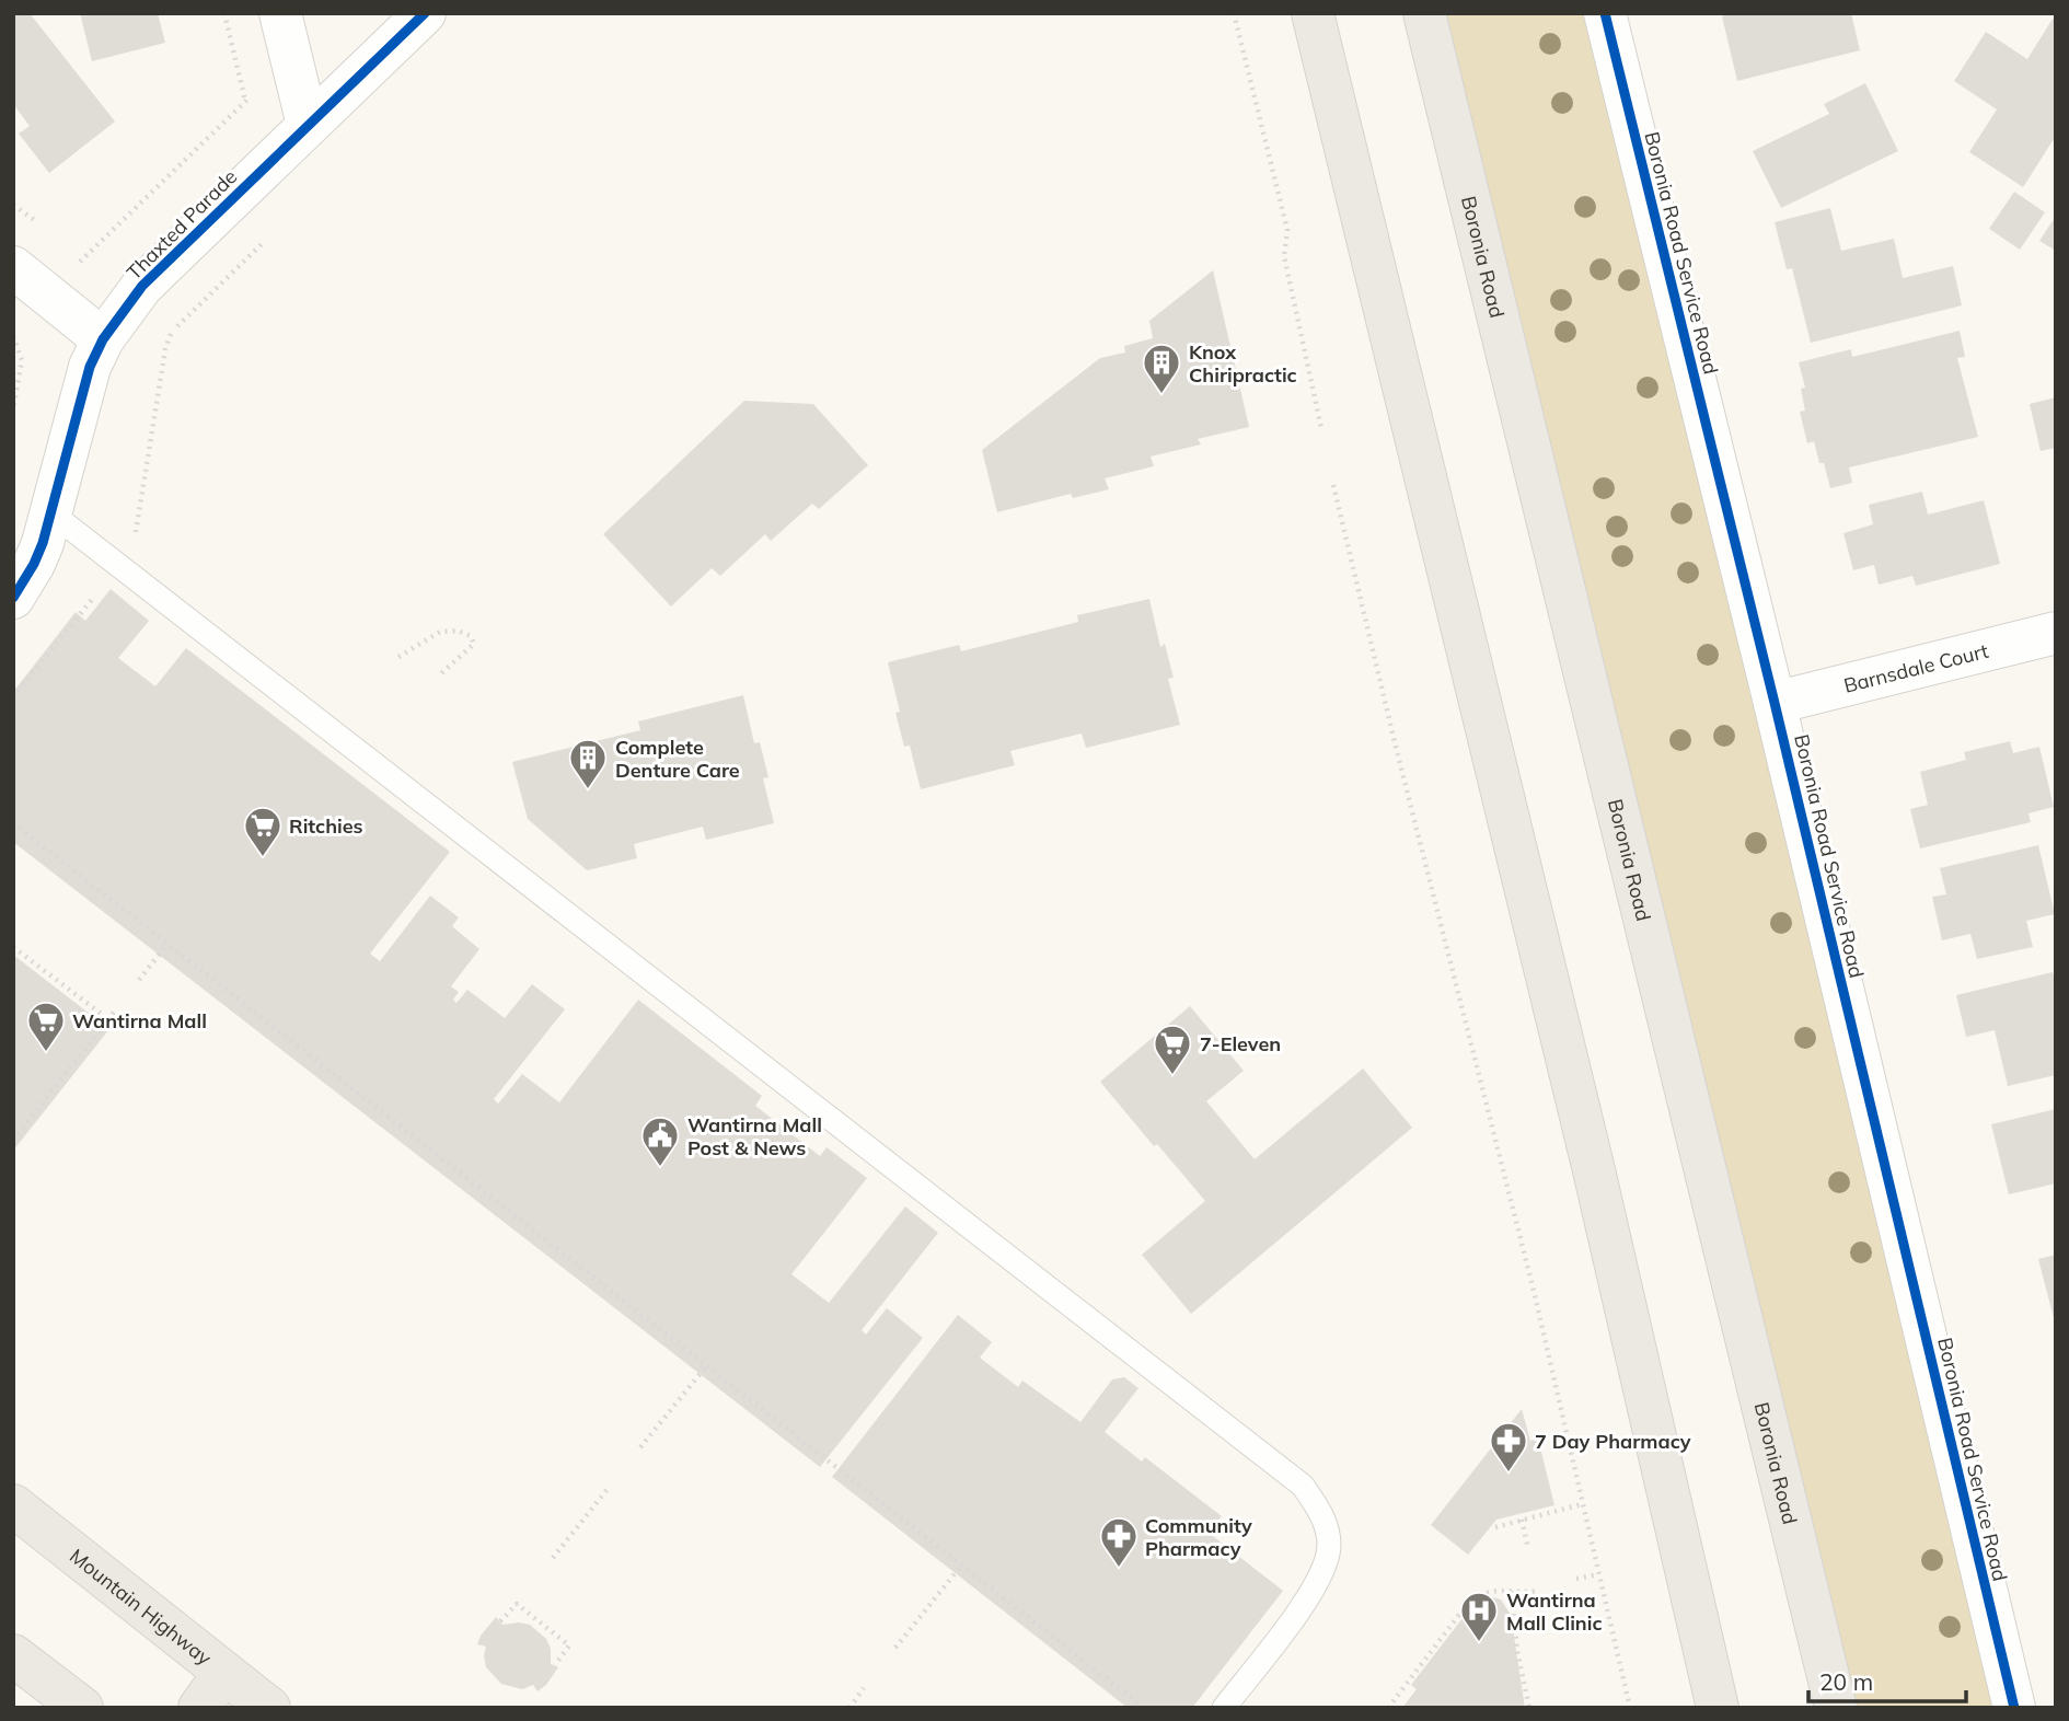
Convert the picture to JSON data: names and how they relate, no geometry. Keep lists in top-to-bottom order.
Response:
{
  "streets": {
    "main road": ["Boronia Road", "Mountain Highway"],
    "street": ["Thaxted Parade", "Boronia Road Service Road", "Barnsdale Court"]
  },
  "crossings": [
    ["Boronia Road Service Road", "Barnsdale Court"]
  ],
  "places": {
    "building": ["Knox Chiripractic", "Complete Denture Care"],
    "supermarket": ["Ritchies", "Wantirna Mall", "7-Eleven"],
    "public building": ["Wantirna Mall Post & News"],
    "pharmacy": ["7 Day Pharmacy", "Community Pharmacy"],
    "hospital": ["Wantirna Mall Clinic"]
  },
  "scale_bar": "20 m"
}
